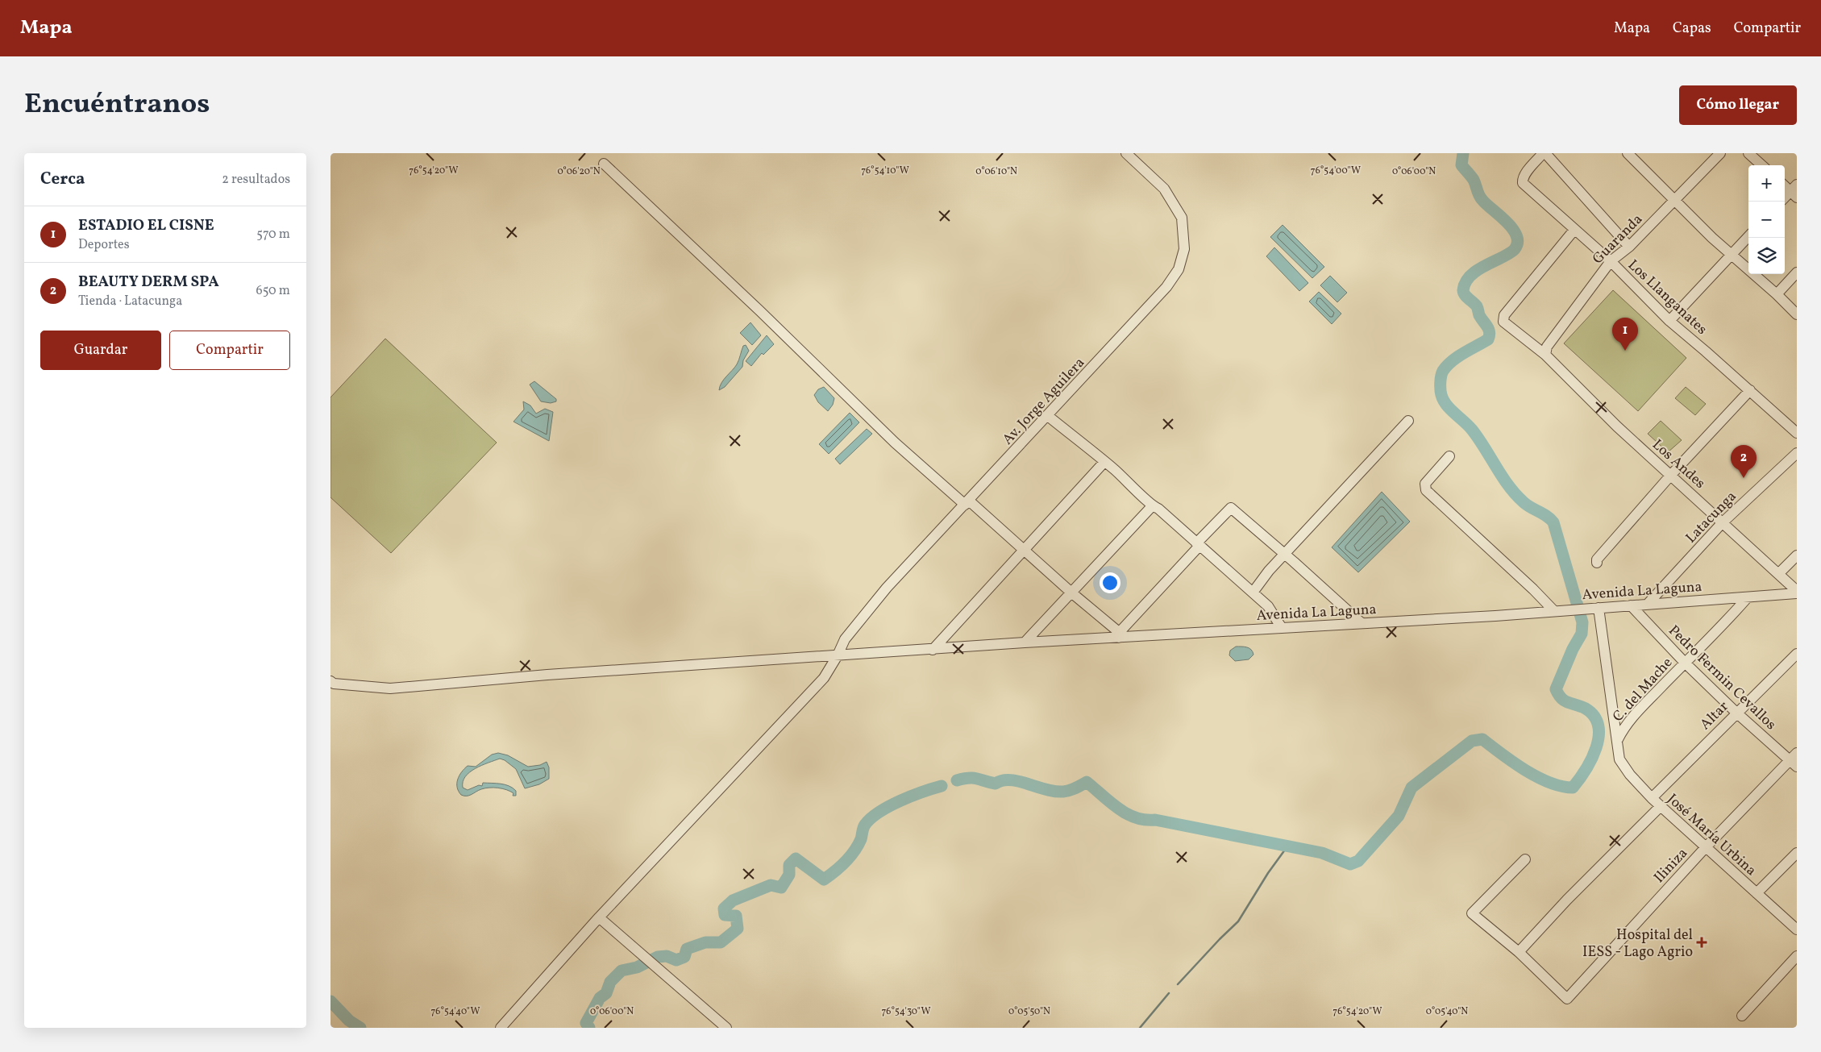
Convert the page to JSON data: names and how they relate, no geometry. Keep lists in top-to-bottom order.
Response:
{
  "streets": {
    "street": [
      "Guaranda",
      "Los Llanganates",
      "Av. Jorge Aguilera",
      "Los Andes",
      "Latacunga",
      "Avenida La Laguna",
      "Pedro Fermin Cevallos",
      "C. del Mache",
      "Altar",
      "José María Urbina",
      "Iliniza"
    ]
  },
  "crossings": [
    ["Guaranda", "Los Llanganates"],
    ["Guaranda", "Los Andes"],
    ["Los Llanganates", "Los Andes"],
    ["Av. Jorge Aguilera", "Avenida La Laguna"],
    ["Los Andes", "Latacunga"],
    ["Los Andes", "Avenida La Laguna"],
    ["Latacunga", "Avenida La Laguna"],
    ["Avenida La Laguna", "Pedro Fermin Cevallos"],
    ["Avenida La Laguna", "C. del Mache"],
    ["Pedro Fermin Cevallos", "C. del Mache"],
    ["Pedro Fermin Cevallos", "Altar"],
    ["Pedro Fermin Cevallos", "Iliniza"],
    ["C. del Mache", "José María Urbina"],
    ["Altar", "José María Urbina"],
    ["José María Urbina", "Iliniza"]
  ],
  "places": {
    "health": ["Hospital del IESS - Lago Agrio"]
  },
  "page": {
    "header": "Mapa",
    "nav": ["Mapa", "Capas", "Compartir"],
    "title": "Encuéntranos",
    "buttons": [
      "Cómo llegar",
      ["Guardar", "Compartir"]
    ],
    "heading": ["Cerca", "2 resultados"],
    "map_buttons": ["+", "−"],
    "list": [
      {
        "mark": "1",
        "name": "ESTADIO EL CISNE",
        "note": "Deportes",
        "value": "570 m"
      },
      {
        "mark": "2",
        "name": "BEAUTY DERM SPA",
        "note": "Tienda · Latacunga",
        "value": "650 m"
      }
    ],
    "pins": ["1", "2"]
  },
  "coordinates": [
    "76°54'20\"W",
    "76°54'10\"W",
    "76°54'00\"W",
    "0°06'20\"N",
    "0°06'10\"N",
    "0°06'00\"N",
    "0°05'50\"N",
    "0°05'40\"N",
    "76°54'40\"W",
    "76°54'30\"W"
  ]
}
